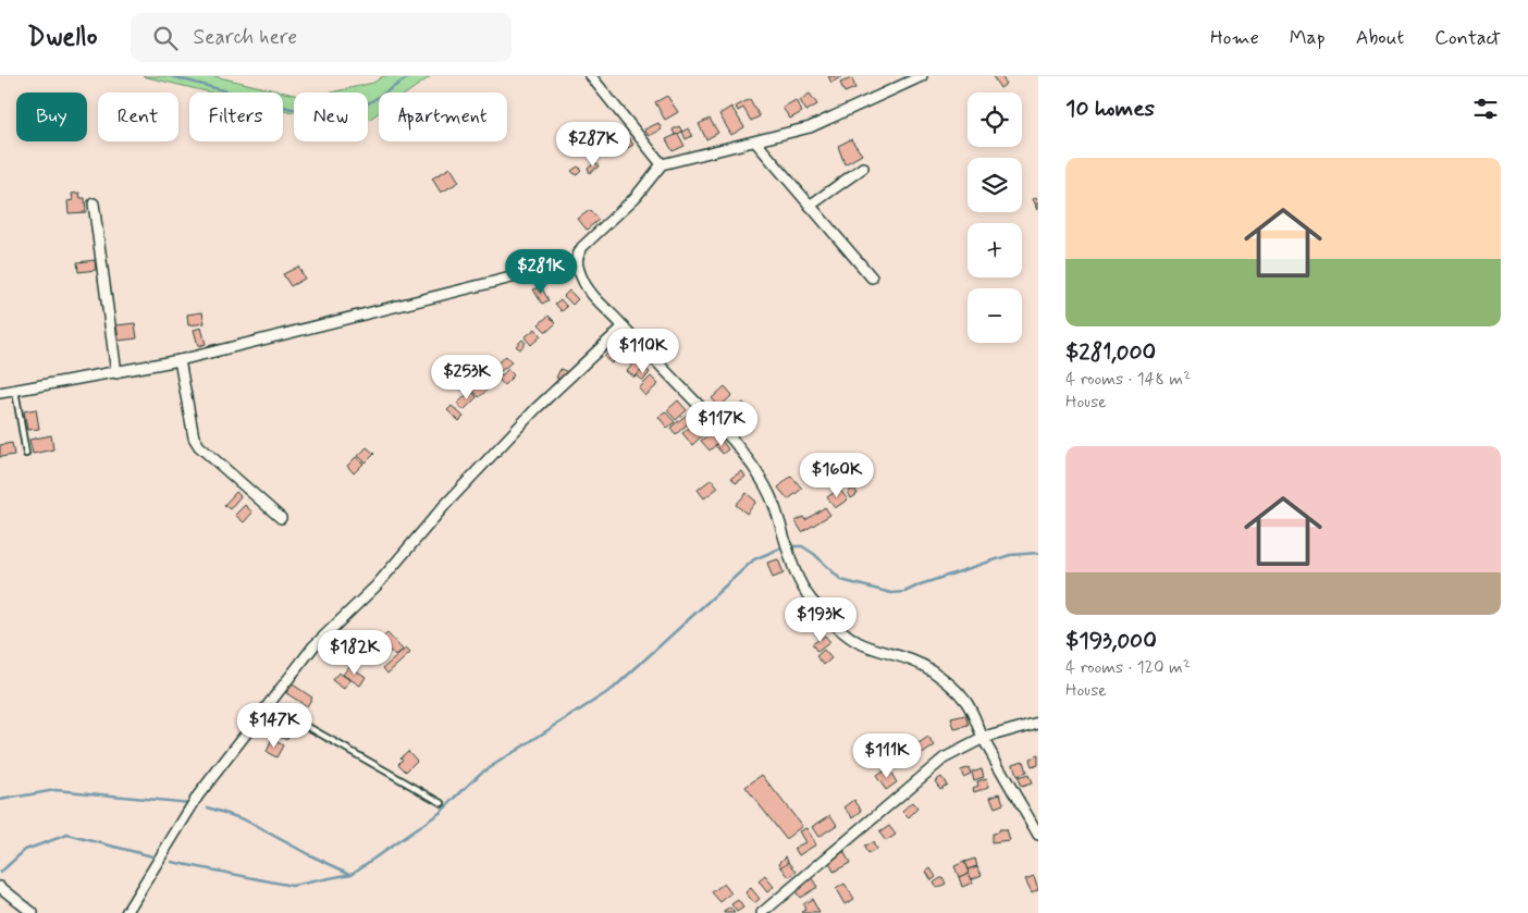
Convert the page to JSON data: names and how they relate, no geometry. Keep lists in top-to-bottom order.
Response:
{
  "page": {
    "header": "Dwello",
    "search": "Search here",
    "nav": [
      "Home",
      "Map",
      "About",
      "Contact"
    ],
    "heading": "10 homes",
    "map_buttons": ["+", "−"],
    "chip": [
      "Buy",
      "Rent",
      "Filters",
      "New",
      "Apartment"
    ],
    "price": [
      "$287K",
      "$281K",
      "$110K",
      "$253K",
      "$117K",
      "$160K",
      "$193K",
      "$182K",
      "$147K",
      "$111K"
    ],
    "list": [
      {
        "name": "$281,000",
        "note": "4 rooms · 148 m² · House"
      },
      {
        "name": "$193,000",
        "note": "4 rooms · 120 m² · House"
      }
    ]
  }
}
